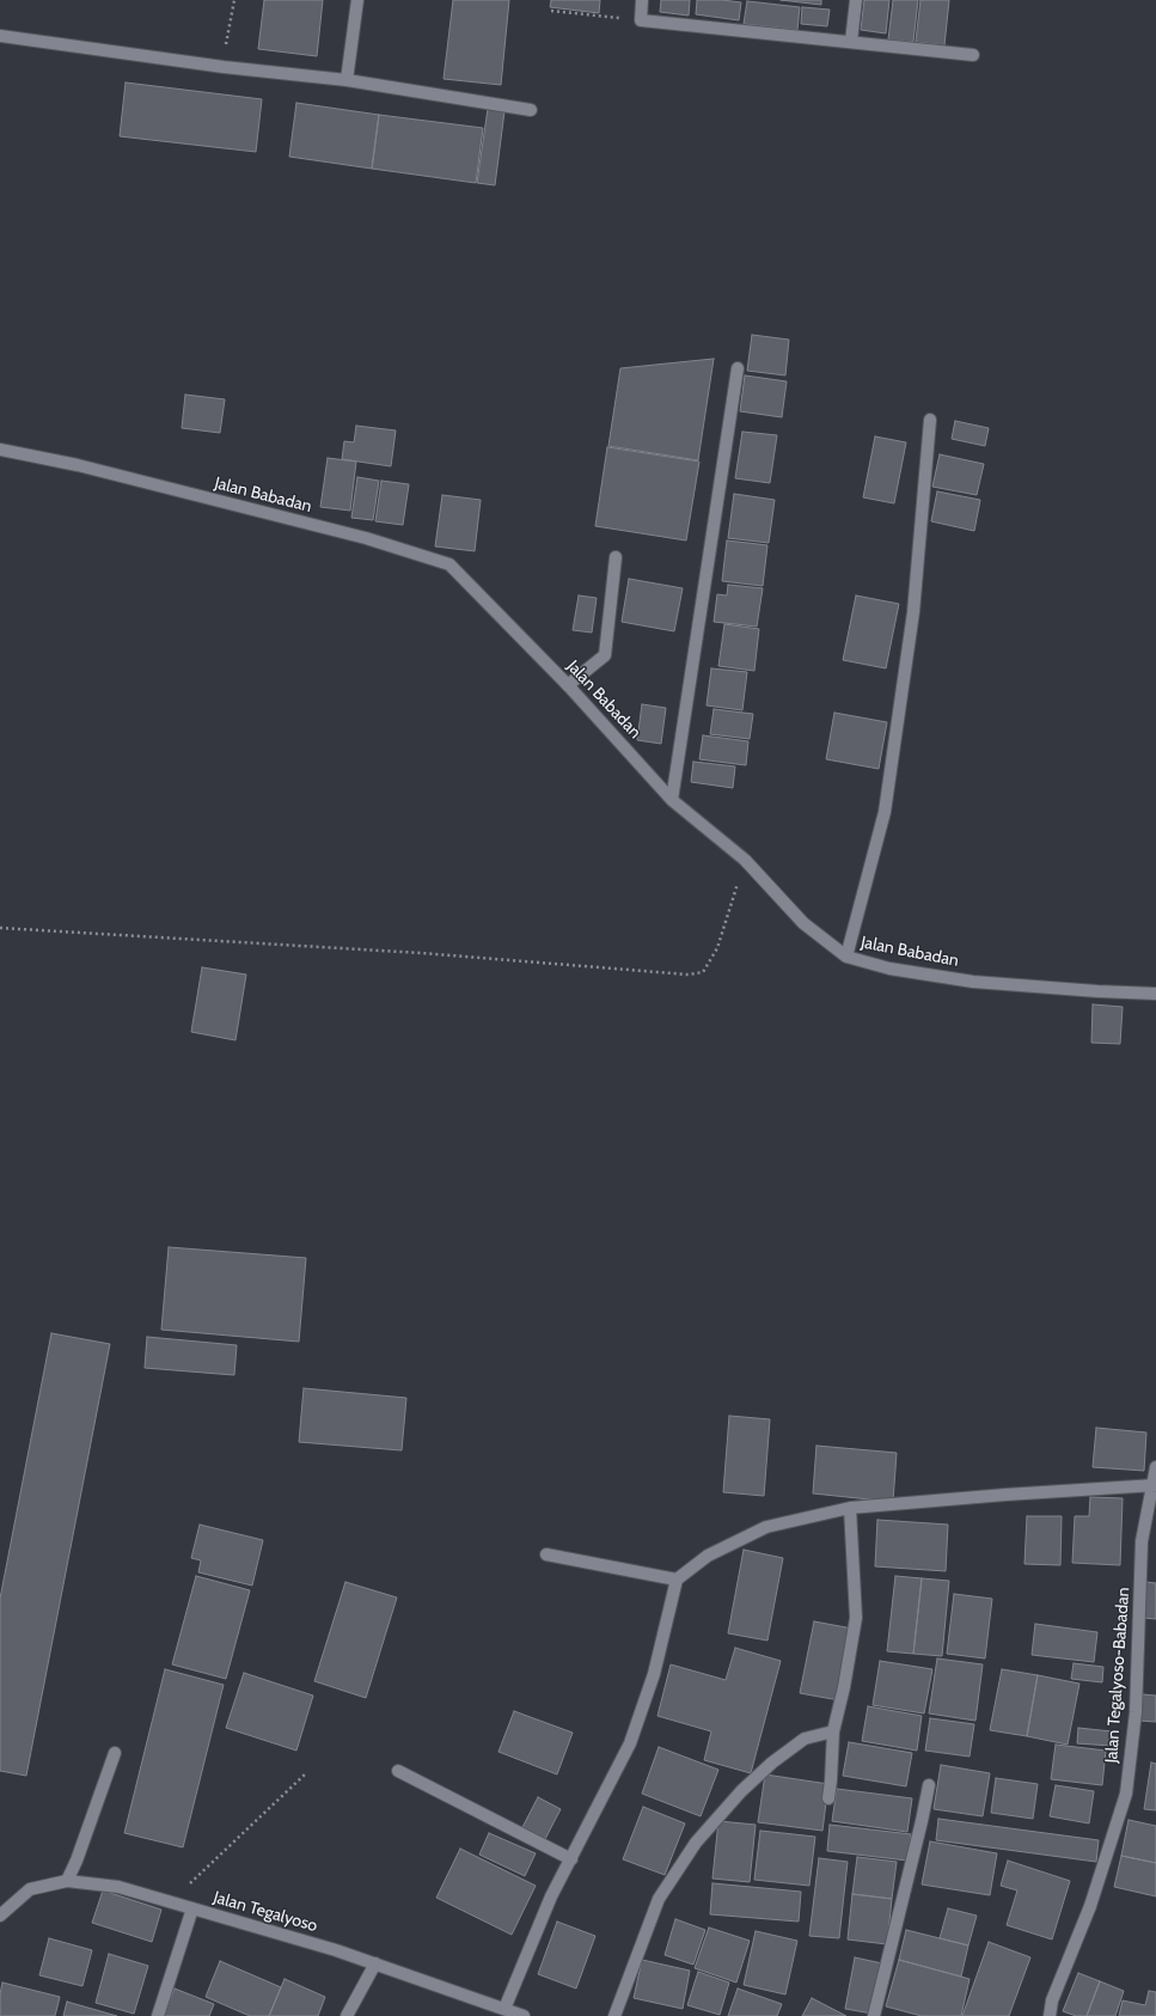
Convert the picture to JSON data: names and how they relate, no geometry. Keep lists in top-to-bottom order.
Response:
{
  "streets": {
    "street": ["Jalan Babadan", "Jalan Tegalyoso-Babadan", "Jalan Tegalyoso"]
  }
}
